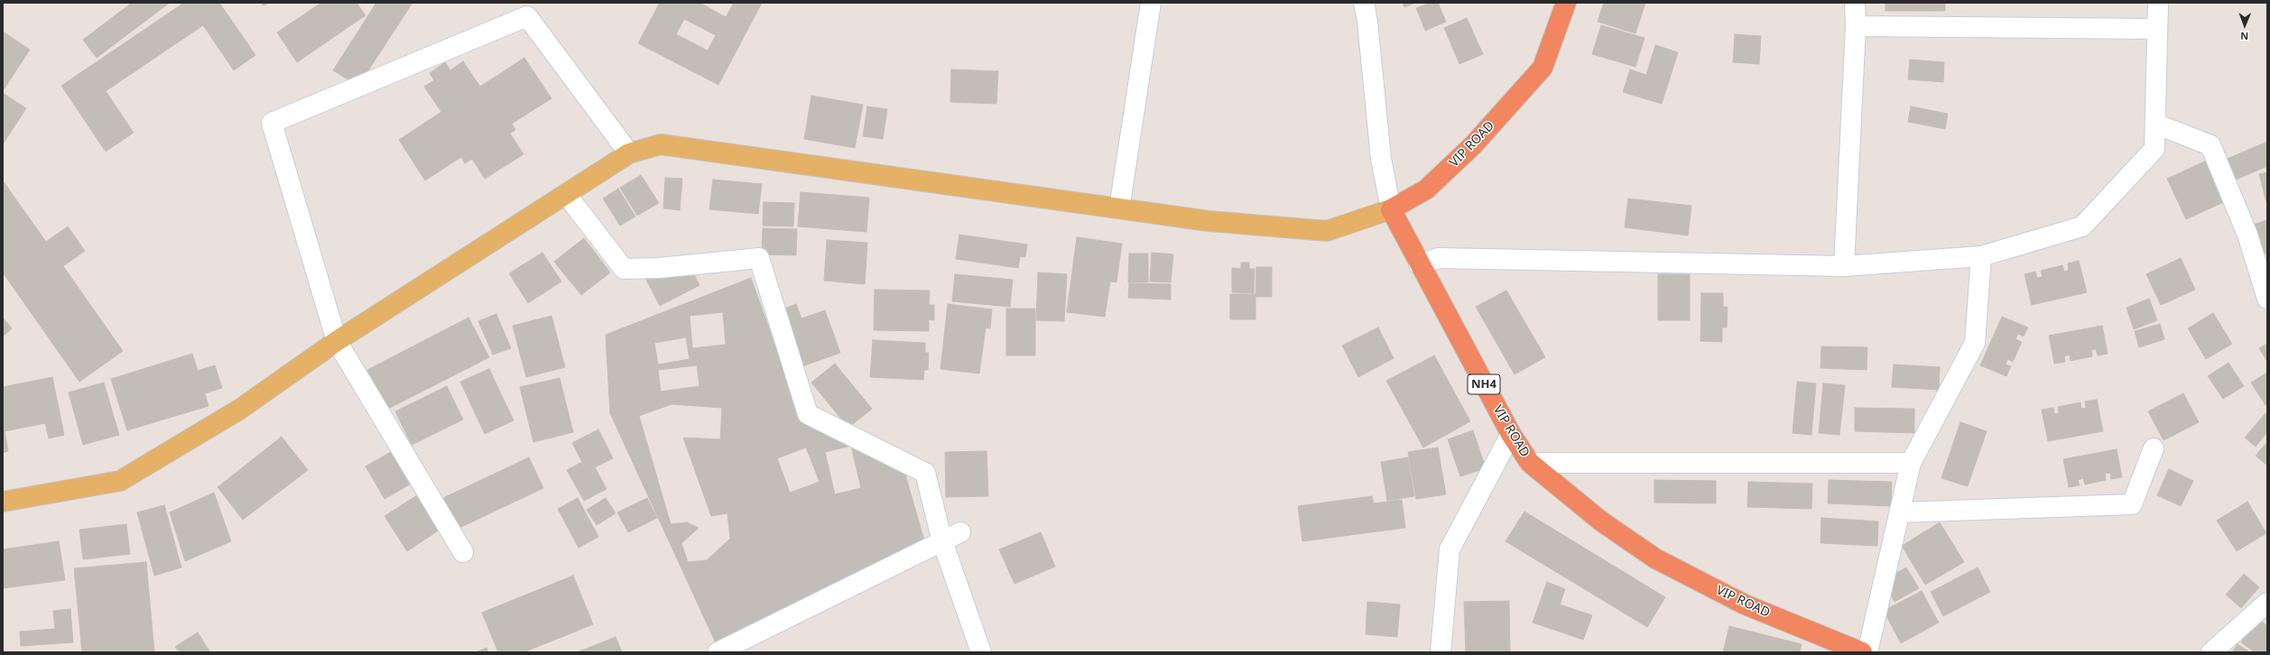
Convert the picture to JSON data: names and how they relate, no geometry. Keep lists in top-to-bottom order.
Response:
{
  "streets": {
    "highway": ["VIP ROAD", "NH4"]
  },
  "north": "bottom"
}
